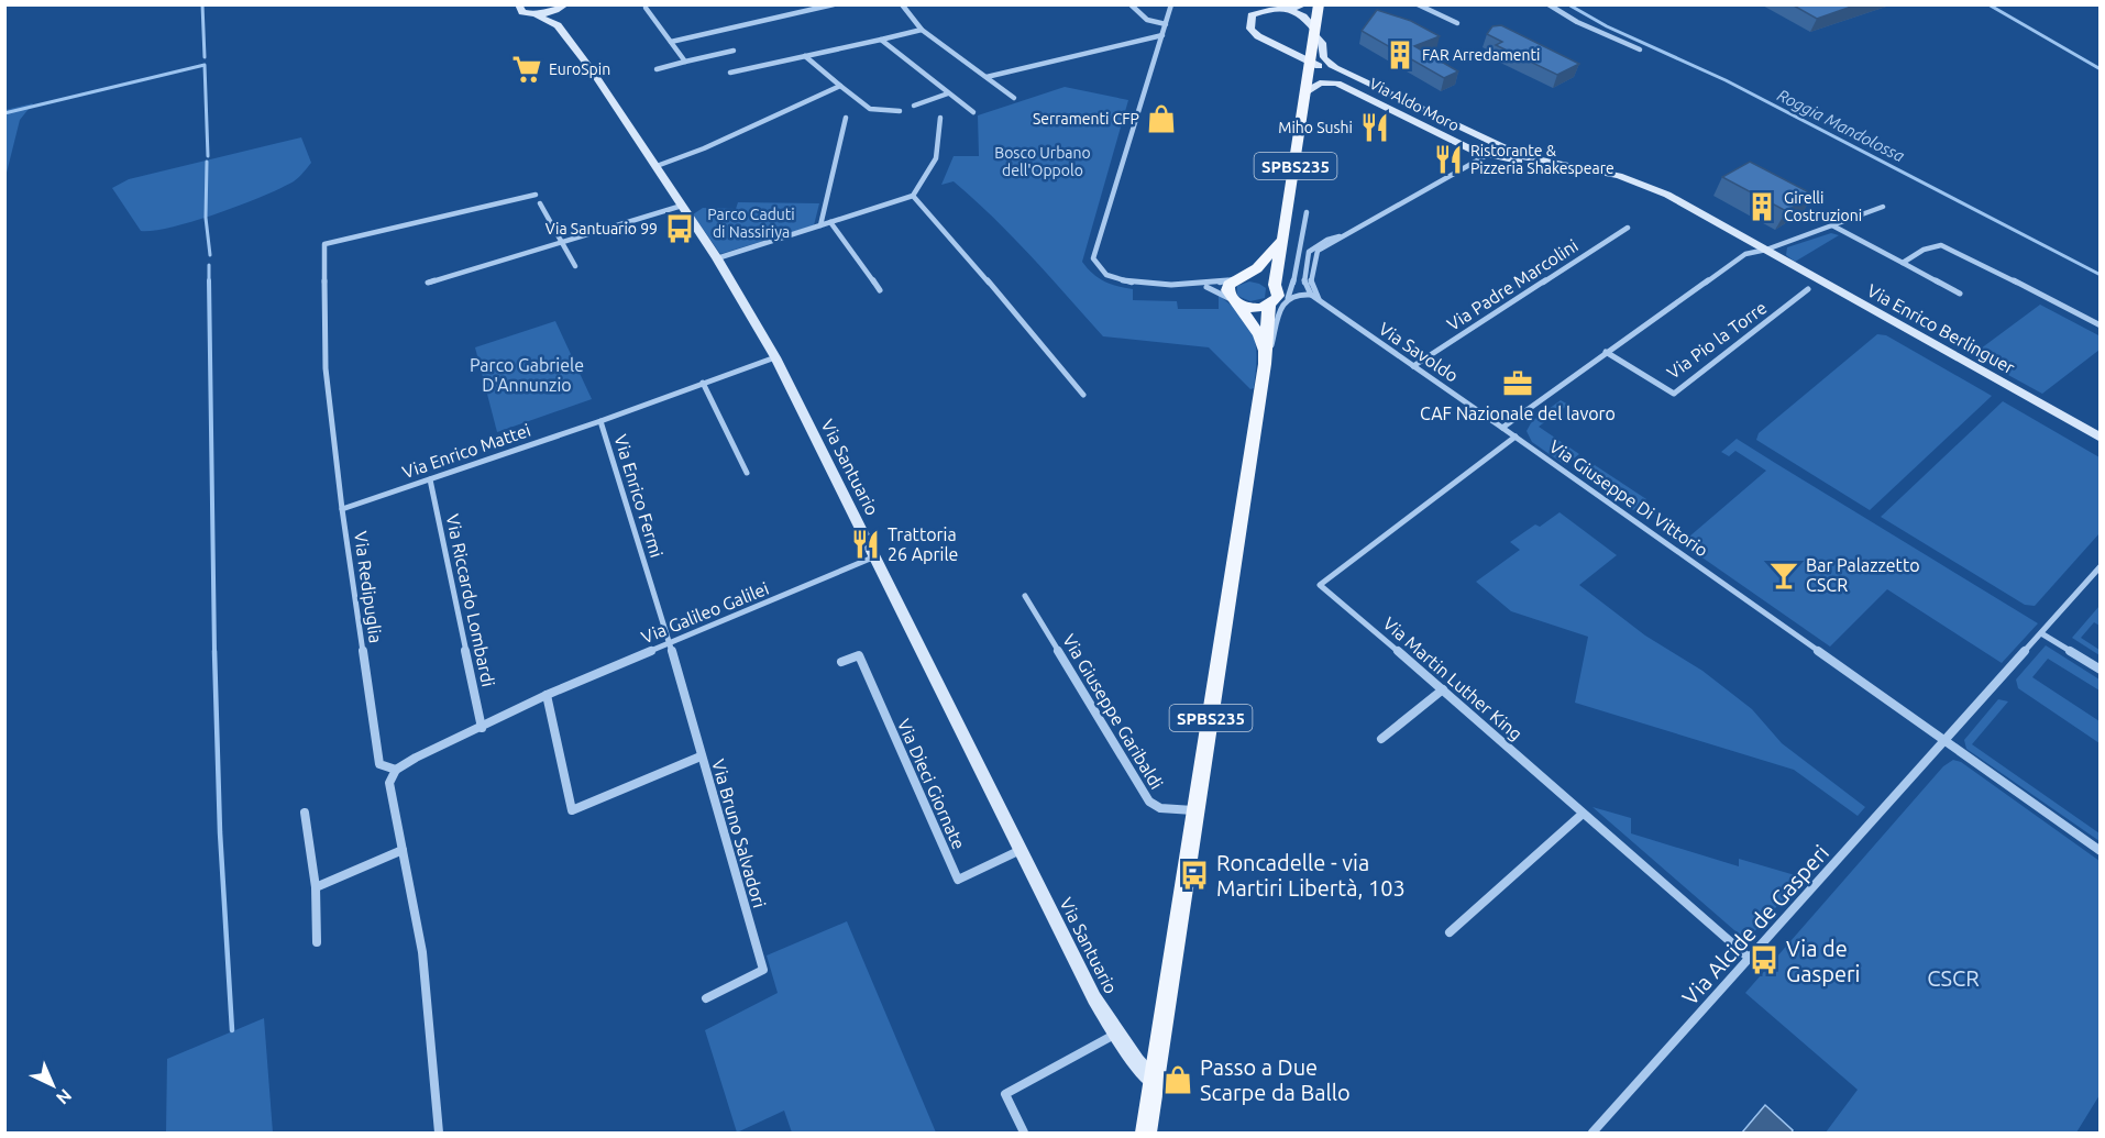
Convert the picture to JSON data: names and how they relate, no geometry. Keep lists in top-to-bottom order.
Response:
{
  "streets": {
    "main road": ["SPBS235"],
    "street": [
      "Via Aldo Moro",
      "Via Padre Marcolini",
      "Via Enrico Berlinguer",
      "Via Pio la Torre",
      "Via Savoldo",
      "Via Enrico Mattei",
      "Via Santuario",
      "Via Enrico Fermi",
      "Via Giuseppe Di Vittorio",
      "Via Redipuglia",
      "Via Riccardo Lombardi",
      "Via Galileo Galilei",
      "Via Martin Luther King",
      "Via Giuseppe Garibaldi",
      "Via Dieci Giornate",
      "Via Bruno Salvadori",
      "Via Alcide de Gasperi"
    ]
  },
  "crossings": [
    ["Via Aldo Moro", "SPBS235"],
    ["Via Aldo Moro", "Via Enrico Berlinguer"],
    ["SPBS235", "Via Santuario"],
    ["SPBS235", "Via Giuseppe Garibaldi"],
    ["Via Padre Marcolini", "Via Savoldo"],
    ["Via Savoldo", "Via Giuseppe Di Vittorio"],
    ["Via Enrico Mattei", "Via Enrico Fermi"],
    ["Via Enrico Mattei", "Via Redipuglia"],
    ["Via Enrico Mattei", "Via Riccardo Lombardi"],
    ["Via Santuario", "Via Enrico Fermi"],
    ["Via Santuario", "Via Galileo Galilei"],
    ["Via Santuario", "Via Dieci Giornate"],
    ["Via Enrico Fermi", "Via Galileo Galilei"],
    ["Via Enrico Fermi", "Via Bruno Salvadori"],
    ["Via Giuseppe Di Vittorio", "Via Martin Luther King"],
    ["Via Giuseppe Di Vittorio", "Via Alcide de Gasperi"],
    ["Via Redipuglia", "Via Galileo Galilei"],
    ["Via Riccardo Lombardi", "Via Galileo Galilei"],
    ["Via Galileo Galilei", "Via Bruno Salvadori"],
    ["Via Martin Luther King", "Via Alcide de Gasperi"]
  ],
  "water": ["Roggia Mandolossa"],
  "parks": [
    "Bosco Urbano dell'Oppolo",
    "Parco Caduti di Nassiriya",
    "Parco Gabriele D'Annunzio",
    "CSCR"
  ],
  "places": {
    "building": ["FAR Arredamenti", "Girelli Costruzioni"],
    "supermarket": ["EuroSpin"],
    "shop": ["Serramenti CFP", "Passo a Due Scarpe da Ballo"],
    "restaurant": ["Miho Sushi", "Ristorante & Pizzeria Shakespeare", "Trattoria 26 Aprile"],
    "bus stop": ["Via Santuario 99", "Roncadelle - via Martiri Libertà, 103", "Via de Gasperi"],
    "office": ["CAF Nazionale del lavoro"],
    "bar": ["Bar Palazzetto CSCR"]
  },
  "north": "bottom right"
}
